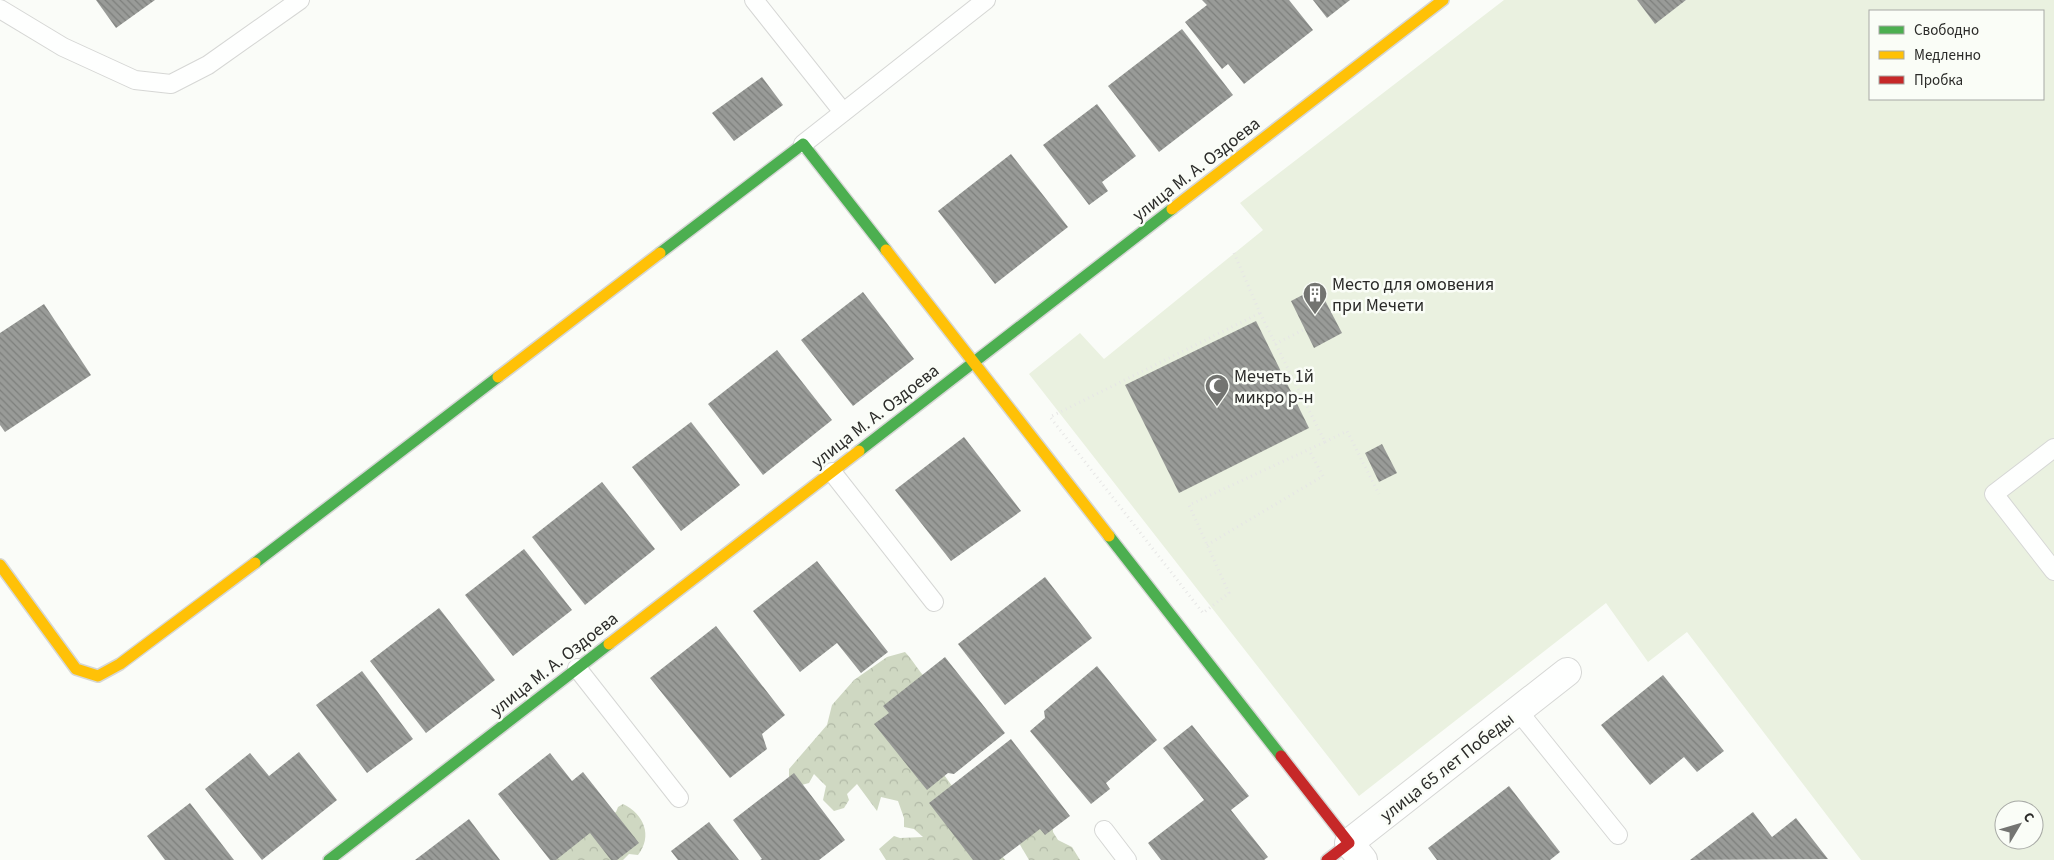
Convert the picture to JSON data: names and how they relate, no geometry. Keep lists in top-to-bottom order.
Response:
{
  "streets": {
    "street": ["улица М. А. Оздоева", "улица 65 лет Победы"]
  },
  "places": {
    "building": ["Место для омовения при Мечети"],
    "mosque": ["Мечеть 1й микро р-н"]
  },
  "legend": ["Свободно", "Медленно", "Пробка"],
  "north": "top right"
}
